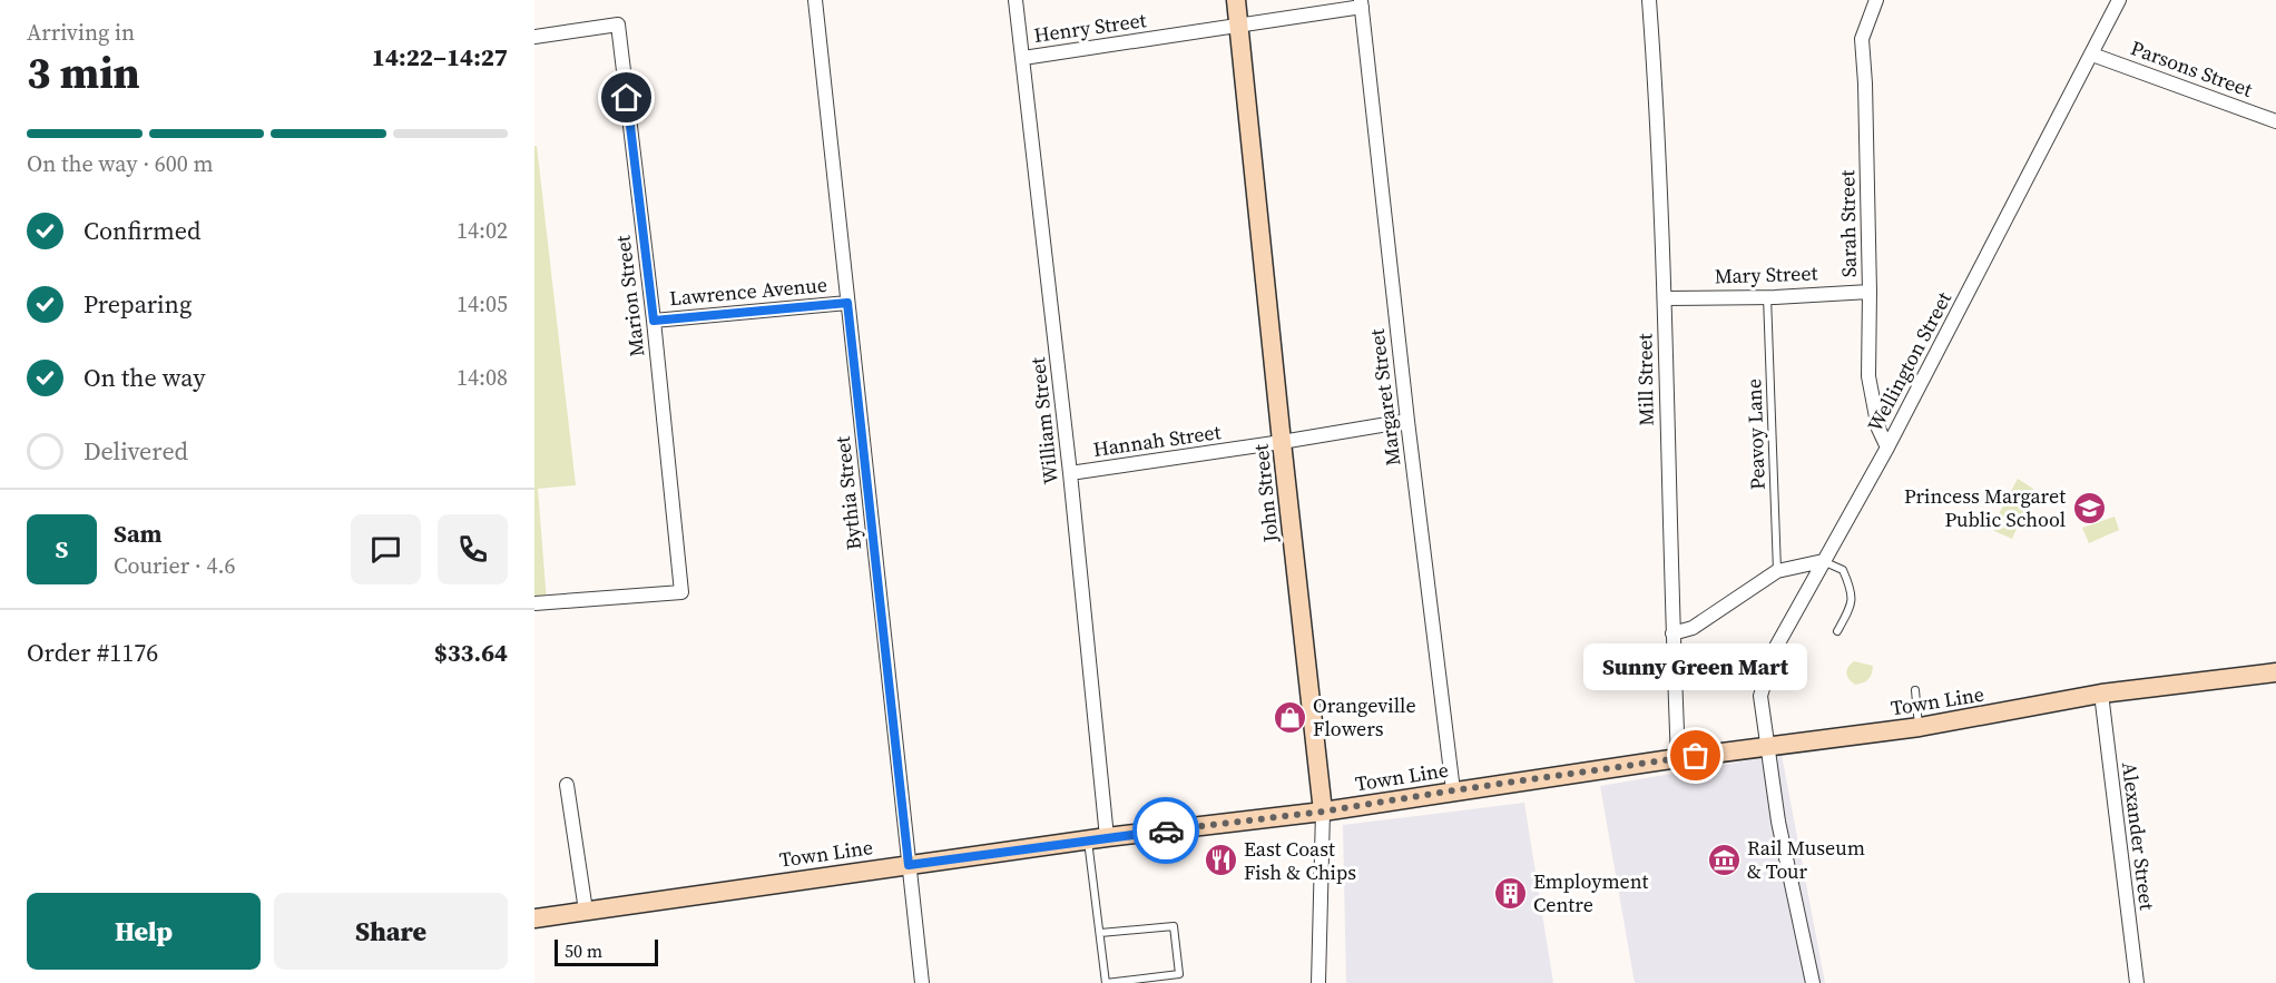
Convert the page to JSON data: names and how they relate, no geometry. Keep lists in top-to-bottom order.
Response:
{
  "streets": {
    "main road": ["John Street", "Town Line"],
    "street": [
      "Henry Street",
      "Parsons Street",
      "Sarah Street",
      "Mary Street",
      "Lawrence Avenue",
      "Marion Street",
      "Wellington Street",
      "Mill Street",
      "Margaret Street",
      "William Street",
      "Hannah Street",
      "Bythia Street",
      "Alexander Street"
    ],
    "lane": ["Peavoy Lane"]
  },
  "crossings": [
    ["Henry Street", "Margaret Street"],
    ["Henry Street", "William Street"],
    ["Henry Street", "John Street"],
    ["Parsons Street", "Wellington Street"],
    ["Sarah Street", "Mary Street"],
    ["Sarah Street", "Wellington Street"],
    ["Mary Street", "Mill Street"],
    ["Mary Street", "Peavoy Lane"],
    ["Lawrence Avenue", "Marion Street"],
    ["Lawrence Avenue", "Bythia Street"],
    ["Wellington Street", "Town Line"],
    ["Mill Street", "Town Line"],
    ["Margaret Street", "Hannah Street"],
    ["Margaret Street", "Town Line"],
    ["William Street", "Hannah Street"],
    ["William Street", "Town Line"],
    ["Hannah Street", "John Street"],
    ["Bythia Street", "Town Line"],
    ["John Street", "Town Line"],
    ["Town Line", "Alexander Street"]
  ],
  "places": {
    "school or university": ["Princess Margaret Public School"],
    "shop": ["Orangeville Flowers"],
    "other": ["Sunny Green Mart"],
    "museum": ["Rail Museum & Tour"],
    "restaurant": ["East Coast Fish & Chips"],
    "building": ["Employment Centre"]
  },
  "scale_bar": "50 m",
  "page": {
    "heading": ["3 min", "Arriving in", "14:22–14:27"],
    "panel": [
      "Sam",
      "Courier · 4.6",
      "Order #1176",
      "$33.64"
    ],
    "bar": "On the way · 600 m",
    "list": [
      ["Confirmed", "14:02"],
      ["Preparing", "14:05"],
      ["On the way", "14:08"],
      "Delivered"
    ],
    "round": "S",
    "bubble": "Sunny Green Mart",
    "buttons": ["Help", "Share"],
    "scale": "50 m"
  }
}
